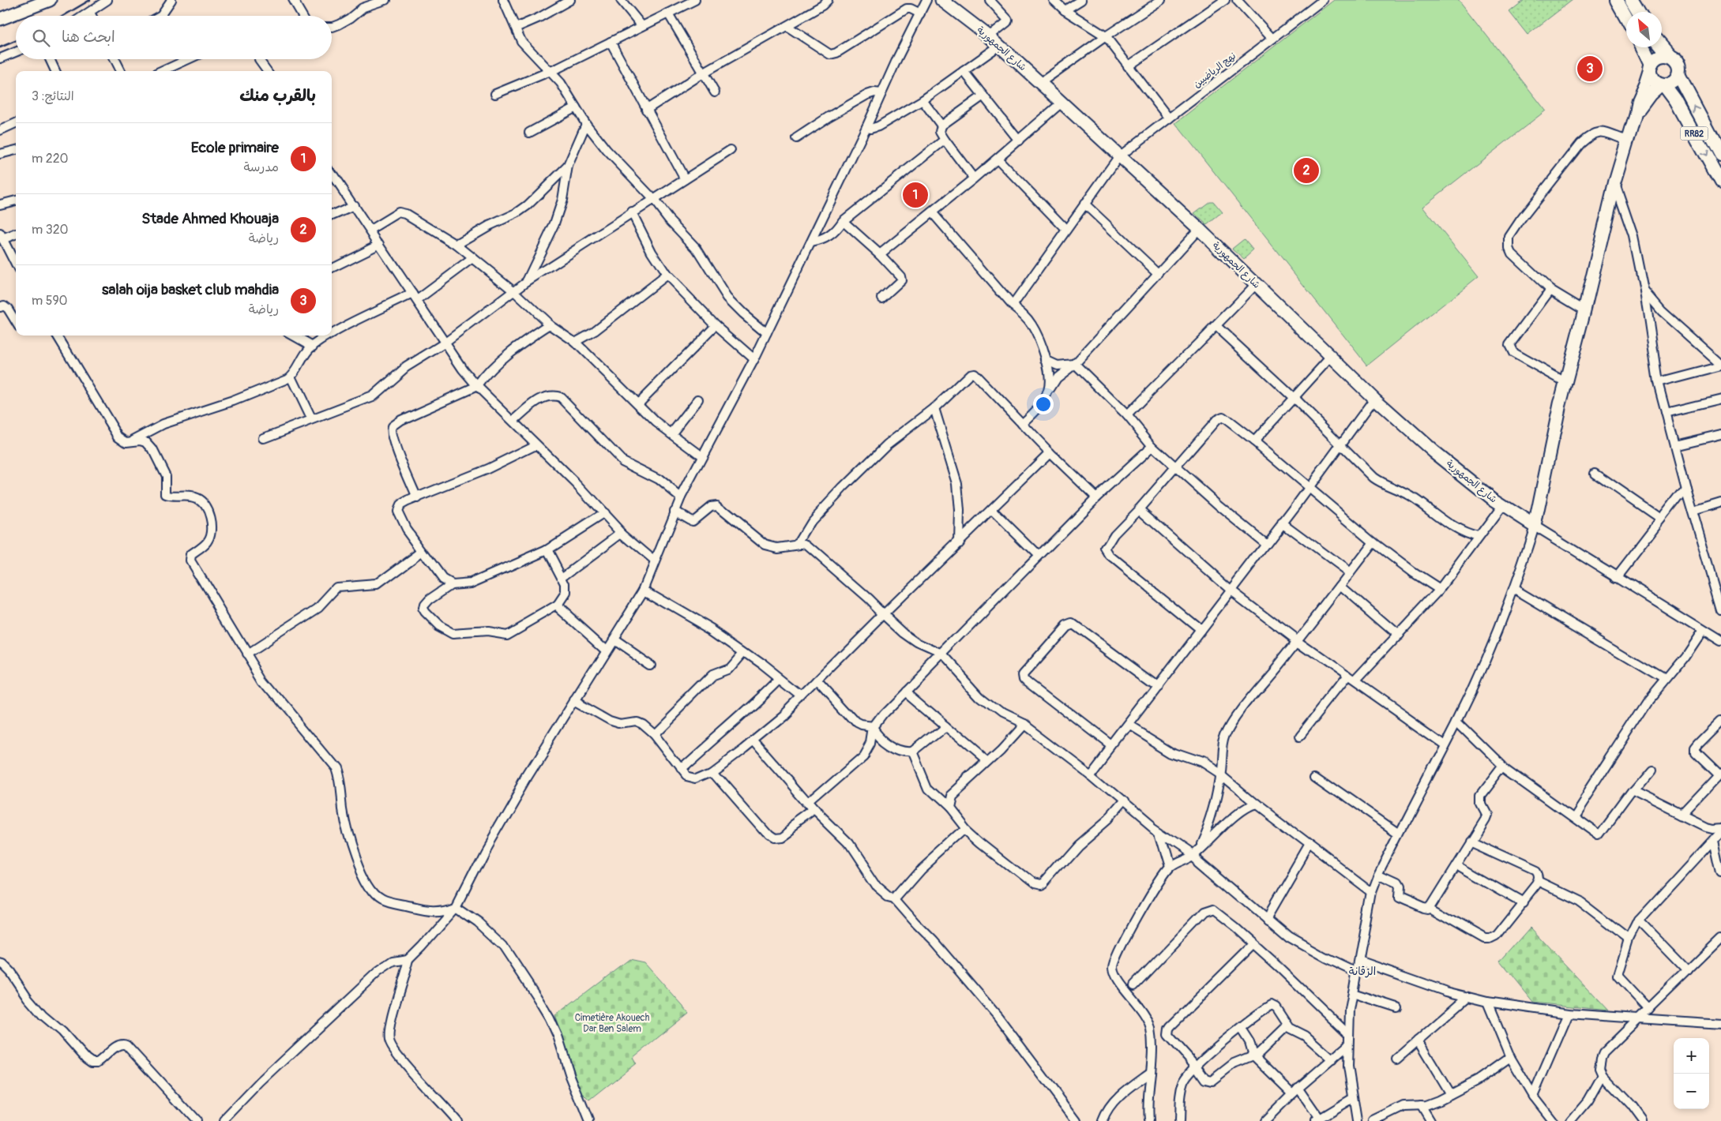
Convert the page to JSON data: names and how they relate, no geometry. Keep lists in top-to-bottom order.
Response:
{
  "streets": {
    "main road": ["شارع الجمهورية", "RR82"],
    "street": ["نهج الرياضيين"]
  },
  "crossings": [
    ["شارع الجمهورية", "نهج الرياضيين"]
  ],
  "districts": ["الزقانة"],
  "parks": ["Cimetière Akouech Dar Ben Salem"],
  "north": "top left",
  "page": {
    "search": "ابحث هنا",
    "pins": ["3", "2", "1"],
    "heading": ["بالقرب منك", "النتائج: 3"],
    "list": [
      {
        "mark": "1",
        "name": "Ecole primaire",
        "note": "مدرسة",
        "value": "220 m"
      },
      {
        "mark": "2",
        "name": "Stade Ahmed Khouaja",
        "note": "رياضة",
        "value": "320 m"
      },
      {
        "mark": "3",
        "name": "salah oija basket club mahdia",
        "note": "رياضة",
        "value": "590 m"
      }
    ],
    "map_buttons": ["+", "−"]
  }
}
